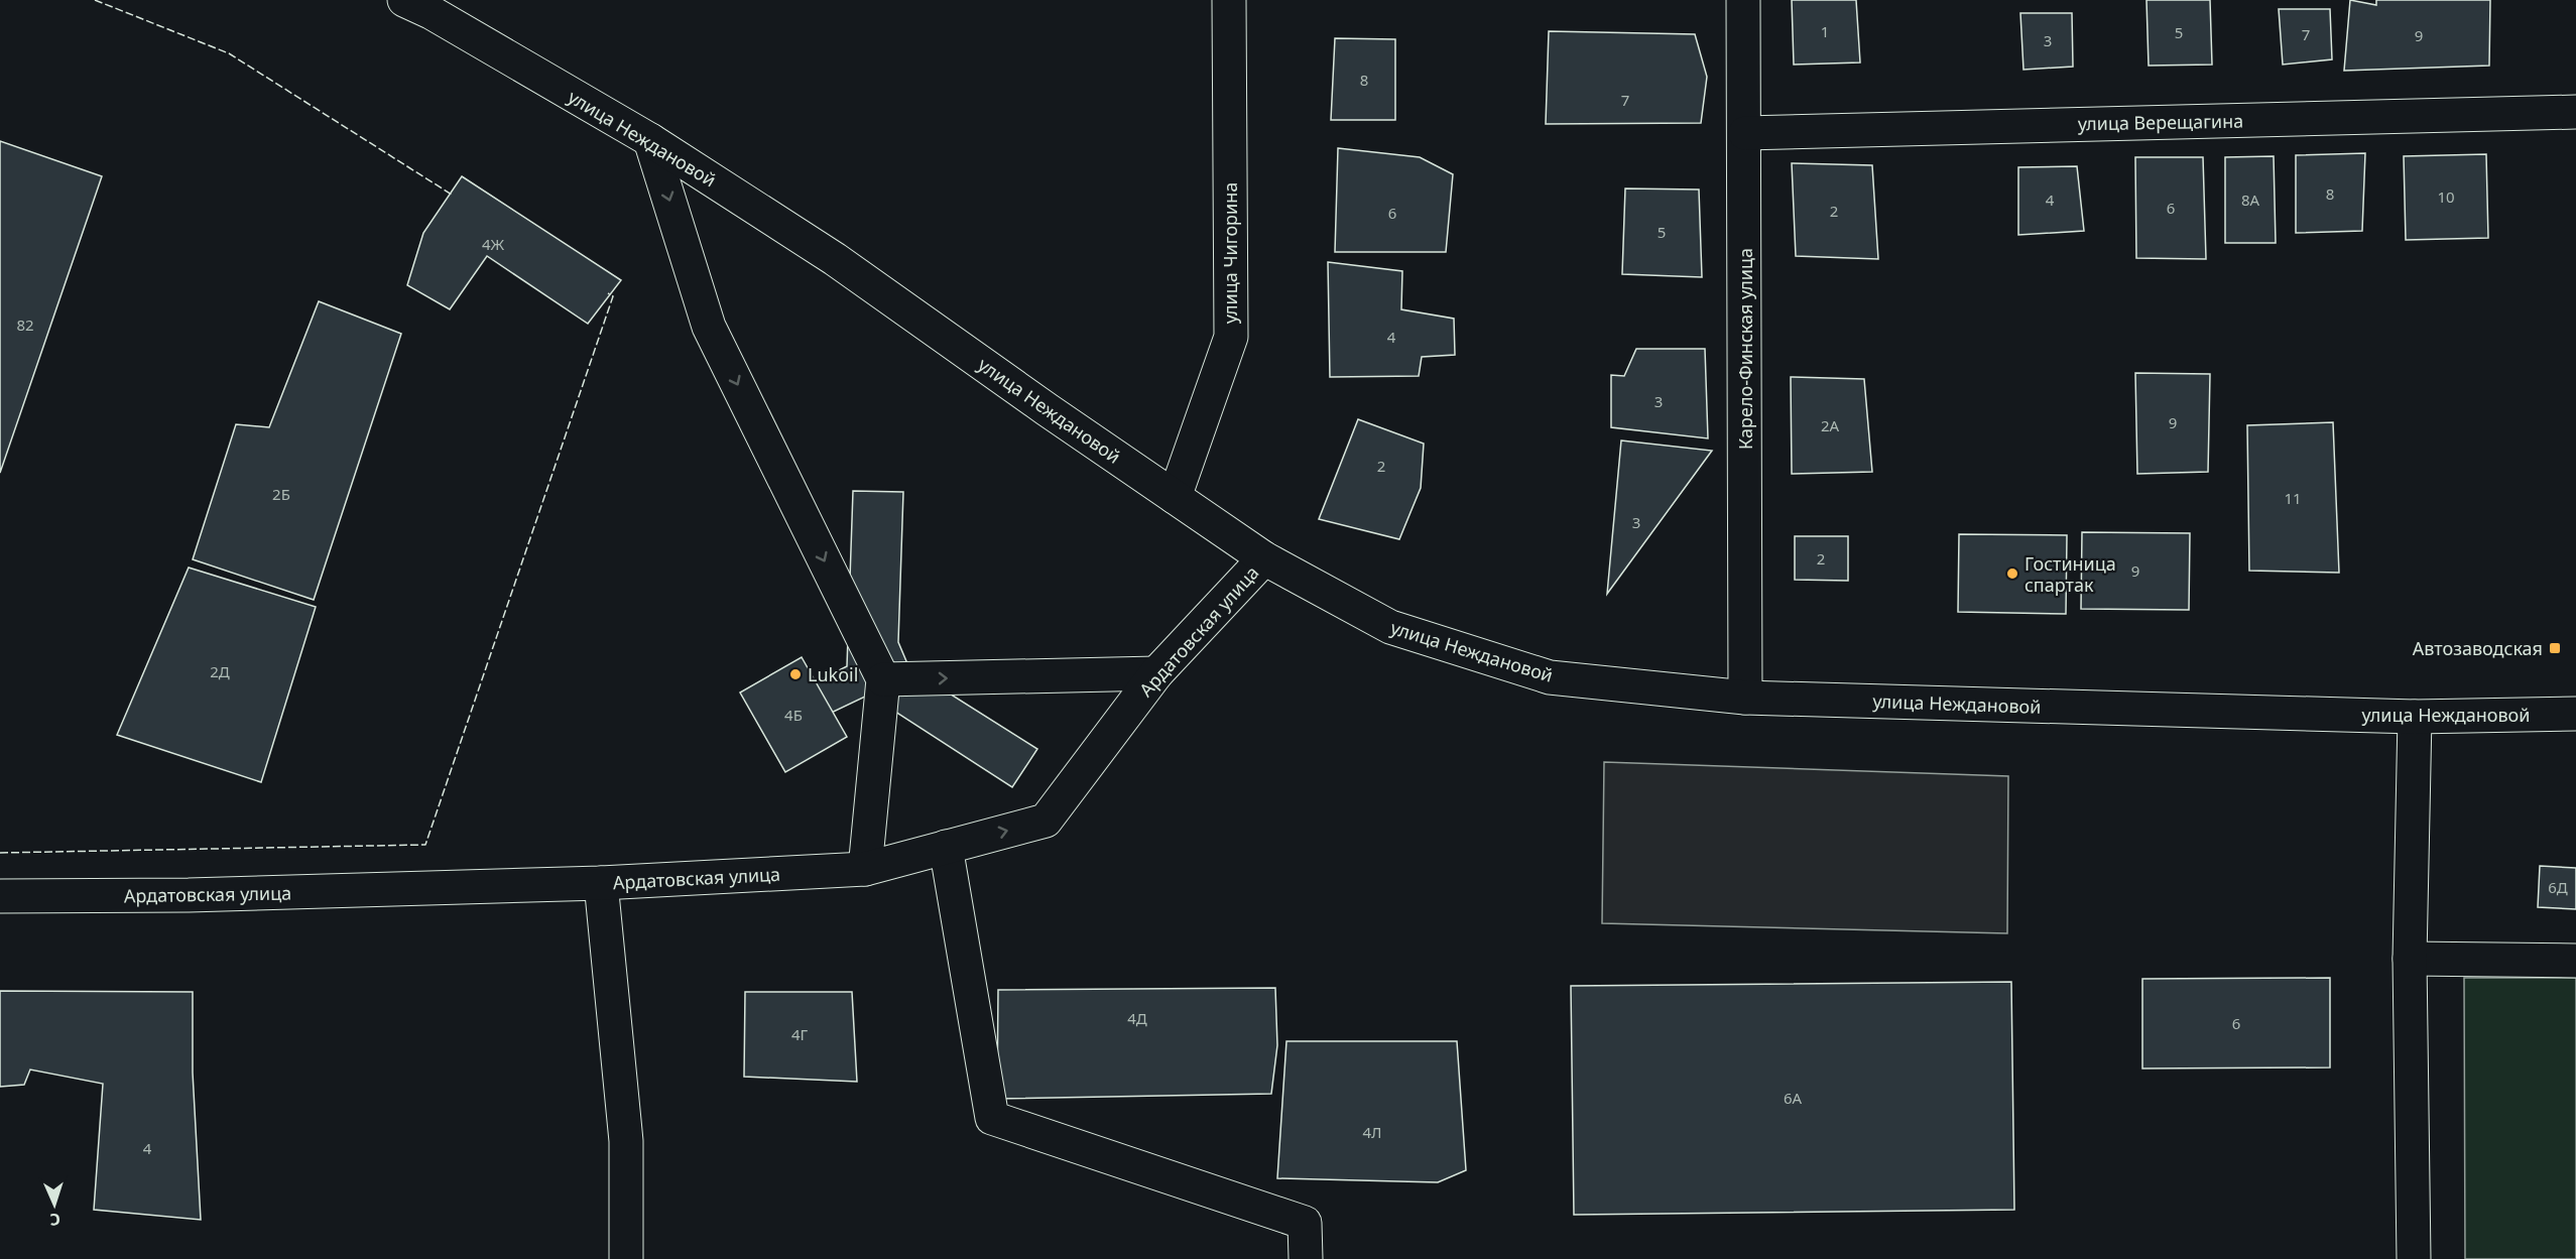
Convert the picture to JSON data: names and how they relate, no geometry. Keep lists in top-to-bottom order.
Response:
{
  "streets": {
    "main road": [
      "улица Верещагина",
      "улица Неждановой",
      "улица Чигорина",
      "Карело-Финская улица",
      "Ардатовская улица"
    ]
  },
  "crossings": [
    ["улица Верещагина", "Карело-Финская улица"],
    ["улица Неждановой", "улица Чигорина"],
    ["улица Неждановой", "Карело-Финская улица"],
    ["улица Неждановой", "Ардатовская улица"]
  ],
  "places": {
    "other": ["Гостиница спартак", "Lukoil"],
    "transit": ["Автозаводская"]
  },
  "house_numbers": [
    "1",
    "5",
    "7",
    "9",
    "3",
    "8",
    "7",
    "8",
    "10",
    "4",
    "8А",
    "6",
    "2",
    "6",
    "5",
    "4Ж",
    "82",
    "4",
    "3",
    "9",
    "2А",
    "2",
    "2Б",
    "11",
    "3",
    "2",
    "9",
    "2Д",
    "4Б",
    "6Д",
    "4Д",
    "6",
    "4Г",
    "6А",
    "4Л",
    "4"
  ],
  "north": "bottom"
}
